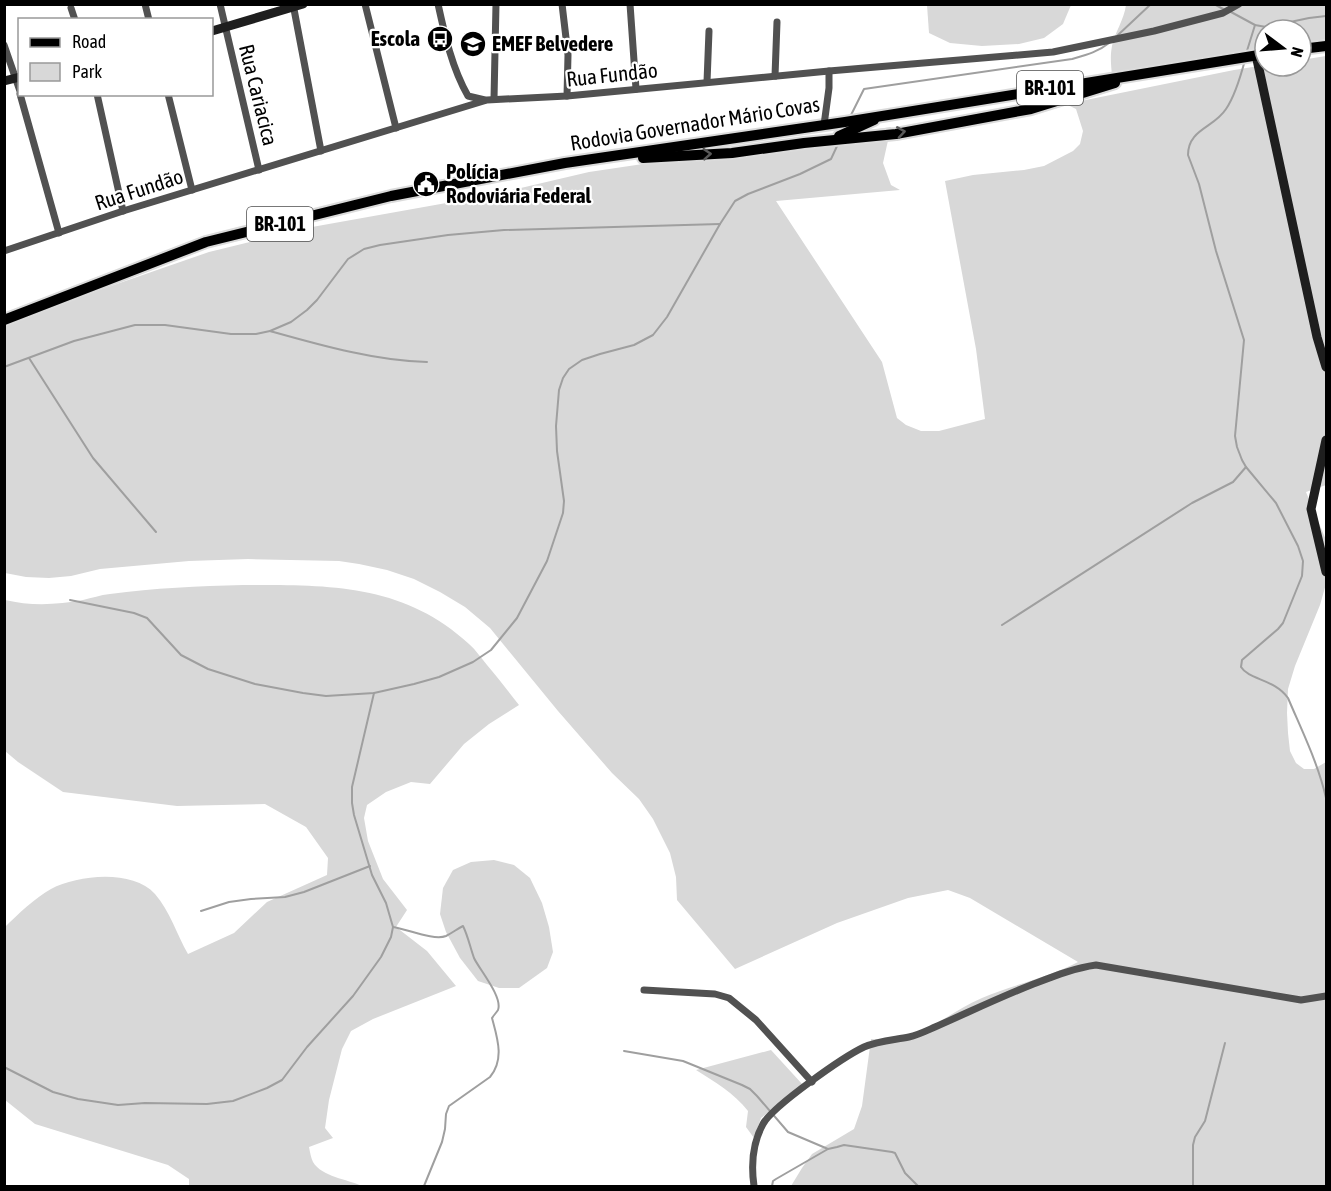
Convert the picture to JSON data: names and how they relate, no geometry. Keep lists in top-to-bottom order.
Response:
{
  "streets": {
    "main road": ["BR-101", "Rodovia Governador Mário Covas"],
    "street": ["Rua Fundão", "Rua Cariacica"]
  },
  "crossings": [
    ["Rua Fundão", "Rua Cariacica"]
  ],
  "places": {
    "bus stop": ["Escola"],
    "school or university": ["EMEF Belvedere"],
    "public building": ["Polícia Rodoviária Federal"]
  },
  "legend": ["Road", "Park"],
  "north": "right"
}
